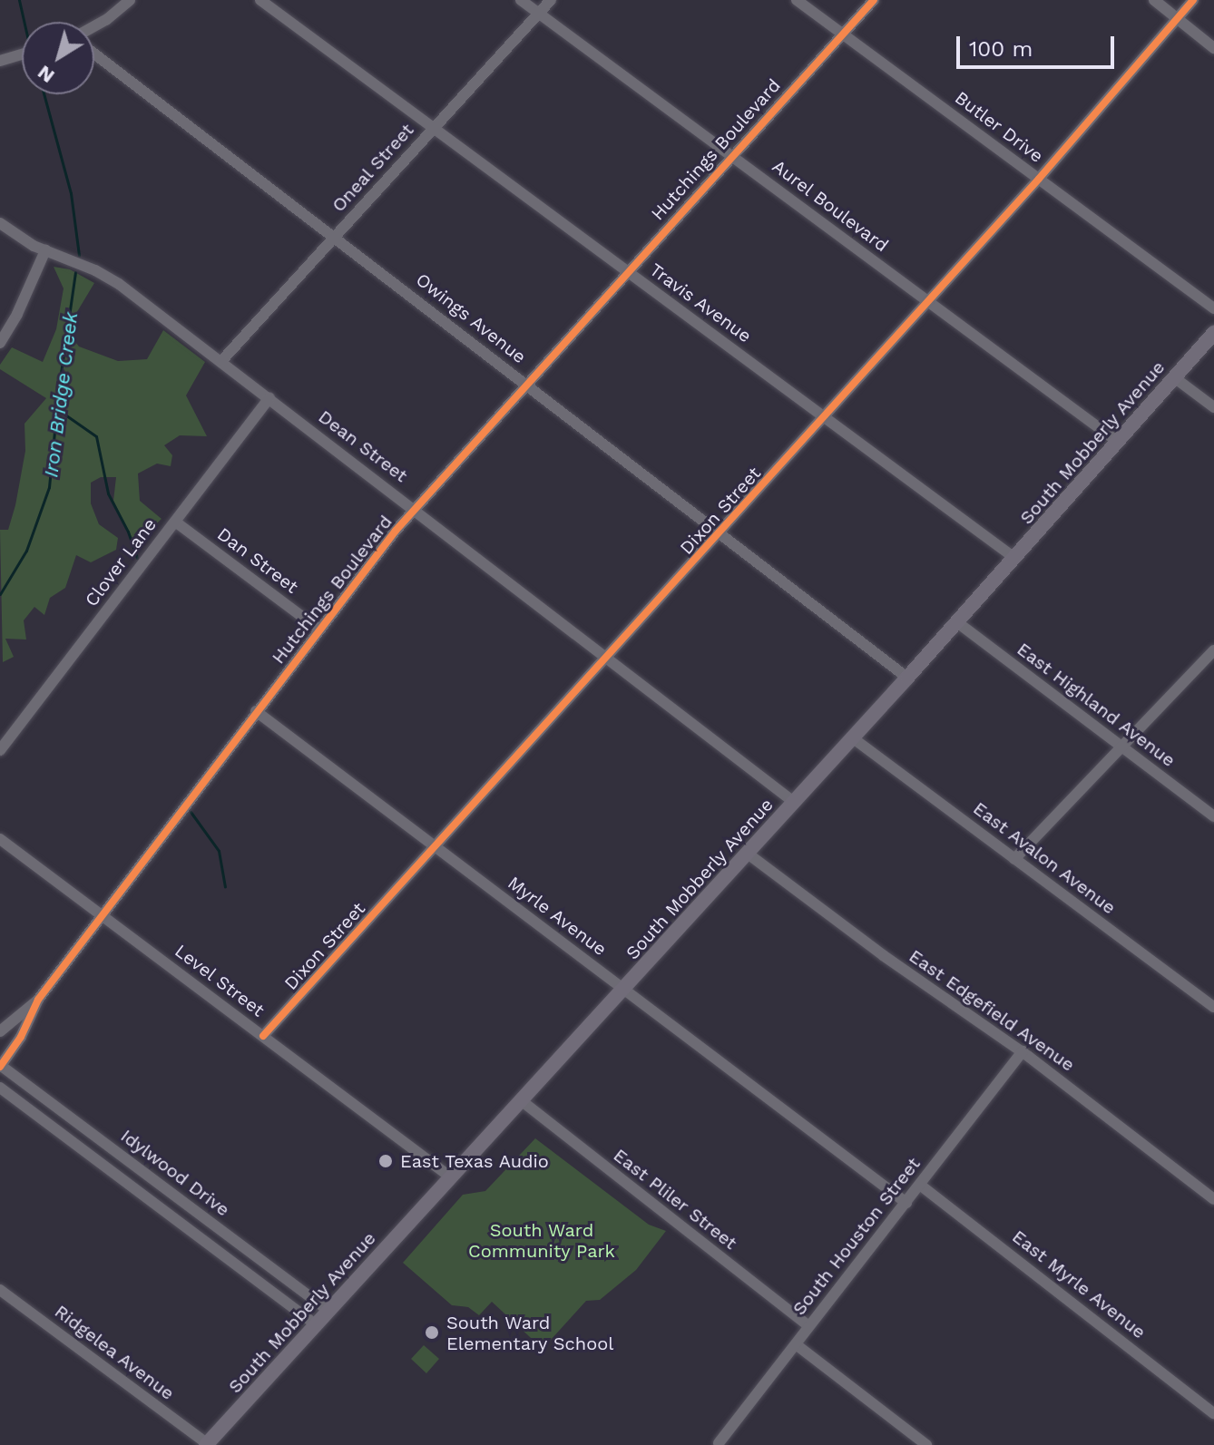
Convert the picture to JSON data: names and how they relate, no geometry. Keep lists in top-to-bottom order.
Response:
{
  "streets": {
    "main road": ["South Mobberly Avenue"],
    "street": [
      "Butler Drive",
      "Hutchings Boulevard",
      "Oneal Street",
      "Aurel Boulevard",
      "Travis Avenue",
      "Owings Avenue",
      "Dean Street",
      "Dixon Street",
      "Dan Street",
      "Clover Lane",
      "East Highland Avenue",
      "East Avalon Avenue",
      "Myrle Avenue",
      "Level Street",
      "East Edgefield Avenue",
      "Idylwood Drive",
      "East Pliler Street",
      "South Houston Street",
      "East Myrle Avenue",
      "Ridgelea Avenue"
    ]
  },
  "crossings": [
    ["Butler Drive", "Hutchings Boulevard"],
    ["Butler Drive", "Dixon Street"],
    ["Hutchings Boulevard", "Aurel Boulevard"],
    ["Hutchings Boulevard", "Travis Avenue"],
    ["Hutchings Boulevard", "Owings Avenue"],
    ["Hutchings Boulevard", "Dean Street"],
    ["Hutchings Boulevard", "Dan Street"],
    ["Hutchings Boulevard", "Myrle Avenue"],
    ["Hutchings Boulevard", "Level Street"],
    ["Hutchings Boulevard", "Idylwood Drive"],
    ["Oneal Street", "Aurel Boulevard"],
    ["Oneal Street", "Travis Avenue"],
    ["Oneal Street", "Owings Avenue"],
    ["Oneal Street", "Dean Street"],
    ["Aurel Boulevard", "South Mobberly Avenue"],
    ["Aurel Boulevard", "Dixon Street"],
    ["Travis Avenue", "South Mobberly Avenue"],
    ["Travis Avenue", "Dixon Street"],
    ["Owings Avenue", "South Mobberly Avenue"],
    ["Owings Avenue", "Dixon Street"],
    ["South Mobberly Avenue", "Dean Street"],
    ["South Mobberly Avenue", "East Highland Avenue"],
    ["South Mobberly Avenue", "East Avalon Avenue"],
    ["South Mobberly Avenue", "Myrle Avenue"],
    ["South Mobberly Avenue", "Level Street"],
    ["South Mobberly Avenue", "East Edgefield Avenue"],
    ["South Mobberly Avenue", "Idylwood Drive"],
    ["South Mobberly Avenue", "East Pliler Street"],
    ["South Mobberly Avenue", "Ridgelea Avenue"],
    ["Dean Street", "Dixon Street"],
    ["Dean Street", "Clover Lane"],
    ["Dixon Street", "Myrle Avenue"],
    ["Dixon Street", "Level Street"],
    ["Dan Street", "Clover Lane"],
    ["Myrle Avenue", "South Houston Street"],
    ["East Edgefield Avenue", "South Houston Street"],
    ["East Pliler Street", "South Houston Street"],
    ["South Houston Street", "East Myrle Avenue"]
  ],
  "water": ["Iron Bridge Creek"],
  "parks": ["South Ward Community Park"],
  "places": ["East Texas Audio", "South Ward Elementary School"],
  "scale_bar": "100 m",
  "north": "bottom left"
}
